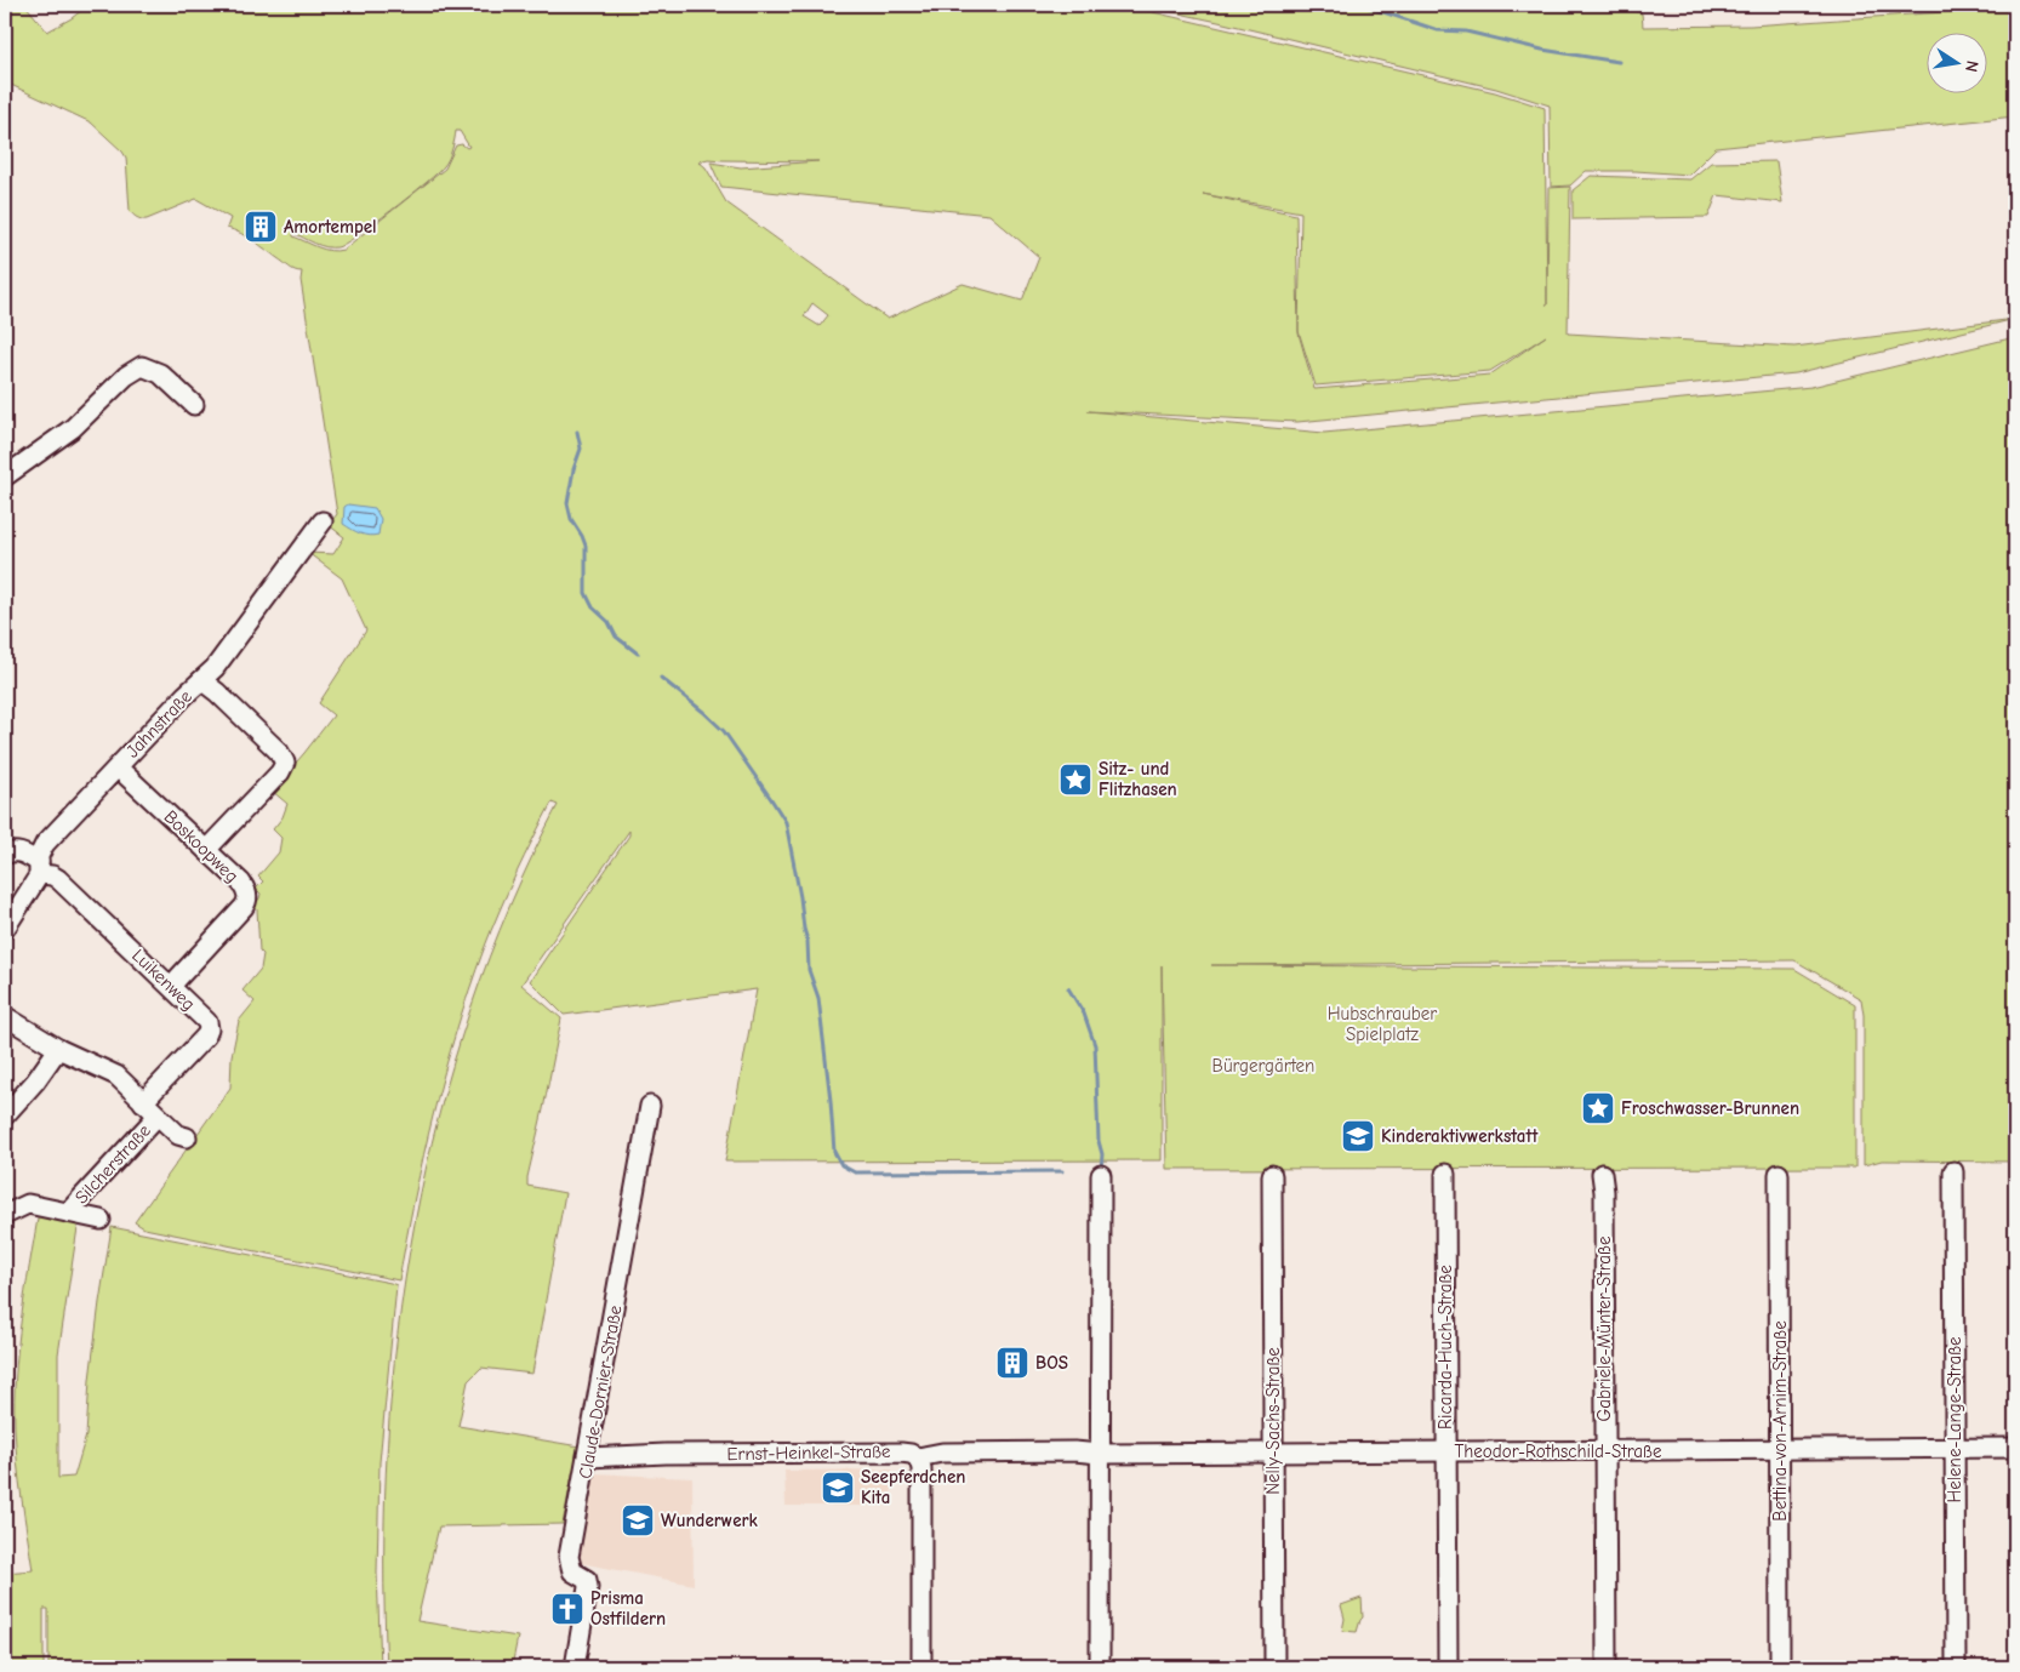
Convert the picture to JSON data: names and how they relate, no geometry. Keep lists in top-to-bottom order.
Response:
{
  "streets": {
    "street": [
      "Jahnstraße",
      "Boskoopweg",
      "Luikenweg",
      "Silcherstraße",
      "Gabriele-Münter-Straße",
      "Ricarda-Huch-Straße",
      "Claude-Dornier-Straße",
      "Helene-Lange-Straße",
      "Nelly-Sachs-Straße",
      "Bettina-von-Arnim-Straße",
      "Theodor-Rothschild-Straße",
      "Ernst-Heinkel-Straße"
    ]
  },
  "crossings": [
    ["Jahnstraße", "Boskoopweg"],
    ["Jahnstraße", "Luikenweg"],
    ["Boskoopweg", "Luikenweg"],
    ["Luikenweg", "Silcherstraße"],
    ["Gabriele-Münter-Straße", "Theodor-Rothschild-Straße"],
    ["Ricarda-Huch-Straße", "Theodor-Rothschild-Straße"],
    ["Claude-Dornier-Straße", "Ernst-Heinkel-Straße"],
    ["Helene-Lange-Straße", "Theodor-Rothschild-Straße"],
    ["Nelly-Sachs-Straße", "Theodor-Rothschild-Straße"],
    ["Bettina-von-Arnim-Straße", "Theodor-Rothschild-Straße"],
    ["Theodor-Rothschild-Straße", "Ernst-Heinkel-Straße"]
  ],
  "parks": ["Hubschrauber Spielplatz", "Bürgergärten"],
  "places": {
    "building": ["Amortempel", "BOS"],
    "place": ["Sitz- und Flitzhasen", "Froschwasser-Brunnen"],
    "school or university": ["Kinderaktivwerkstatt", "Seepferdchen Kita", "Wunderwerk"],
    "church": ["Prisma Ostfildern"]
  },
  "north": "right"
}
